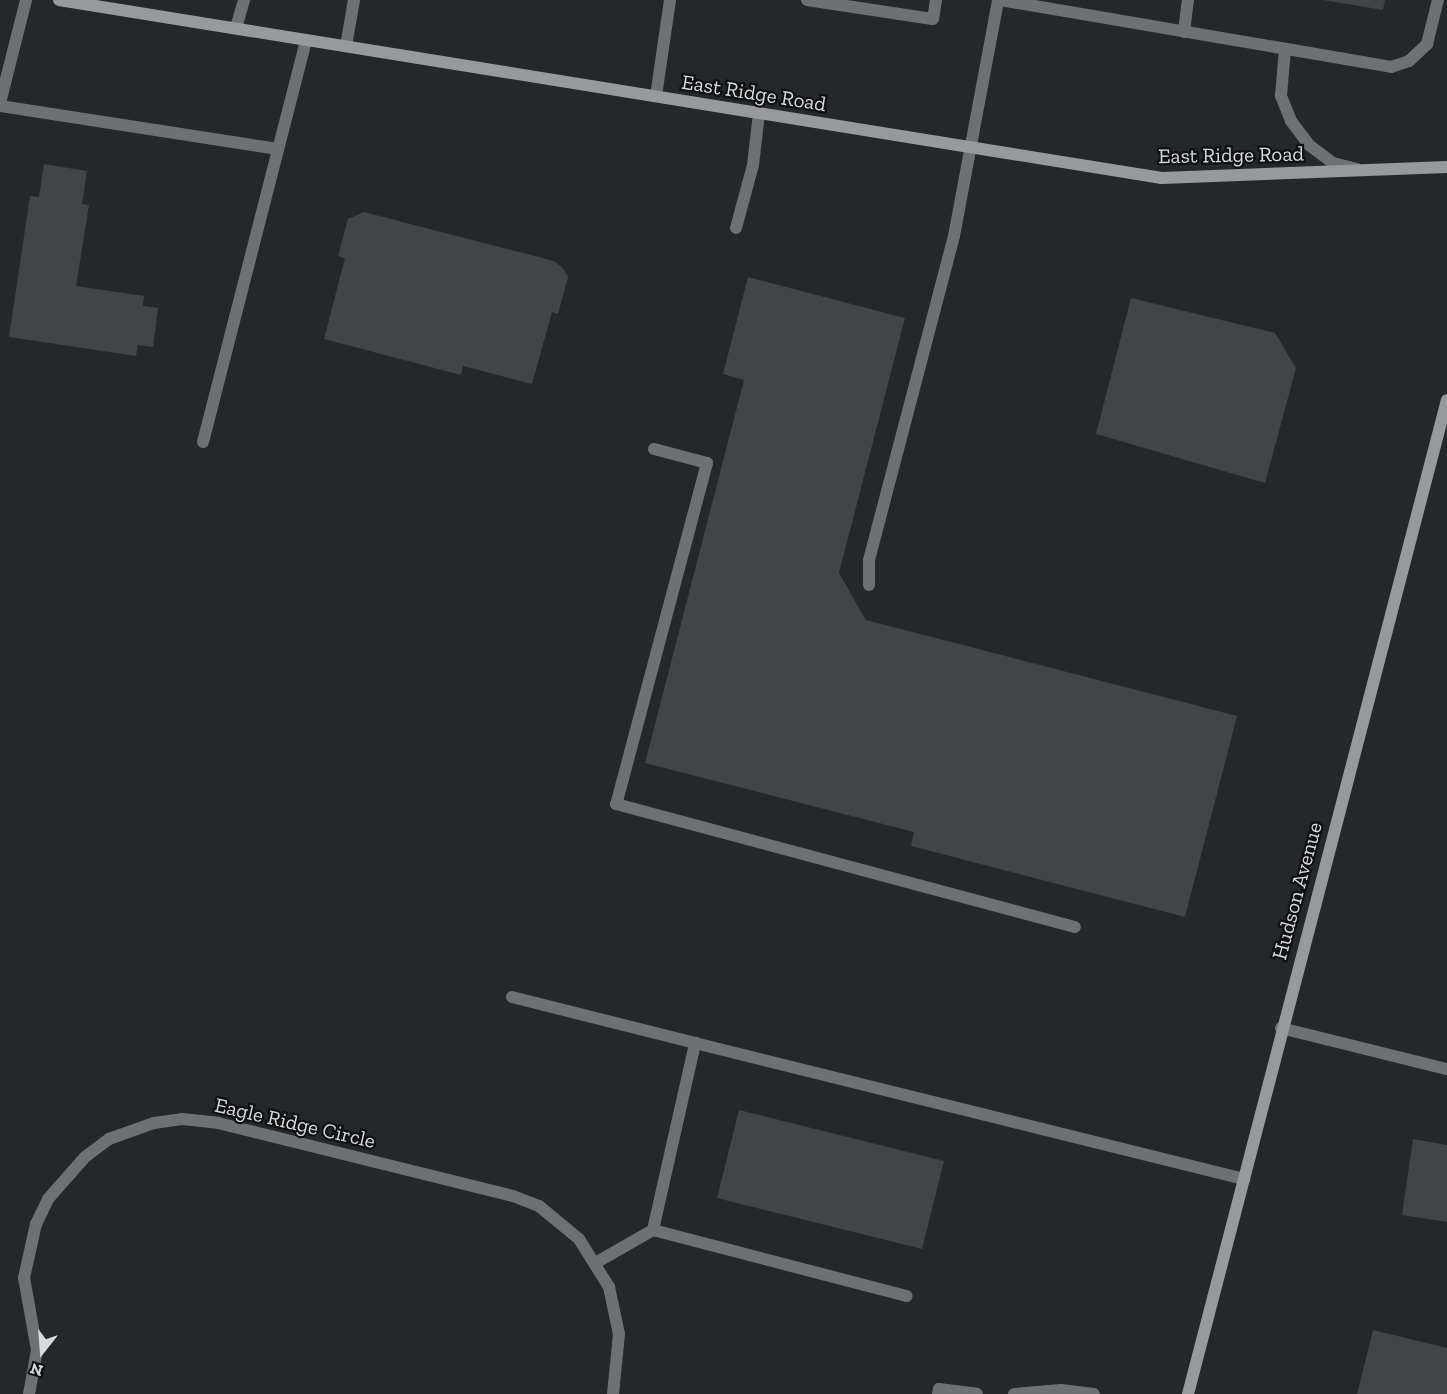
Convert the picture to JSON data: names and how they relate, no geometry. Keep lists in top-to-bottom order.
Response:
{
  "streets": {
    "main road": ["East Ridge Road", "Hudson Avenue"],
    "street": ["Eagle Ridge Circle"]
  },
  "north": "bottom"
}
